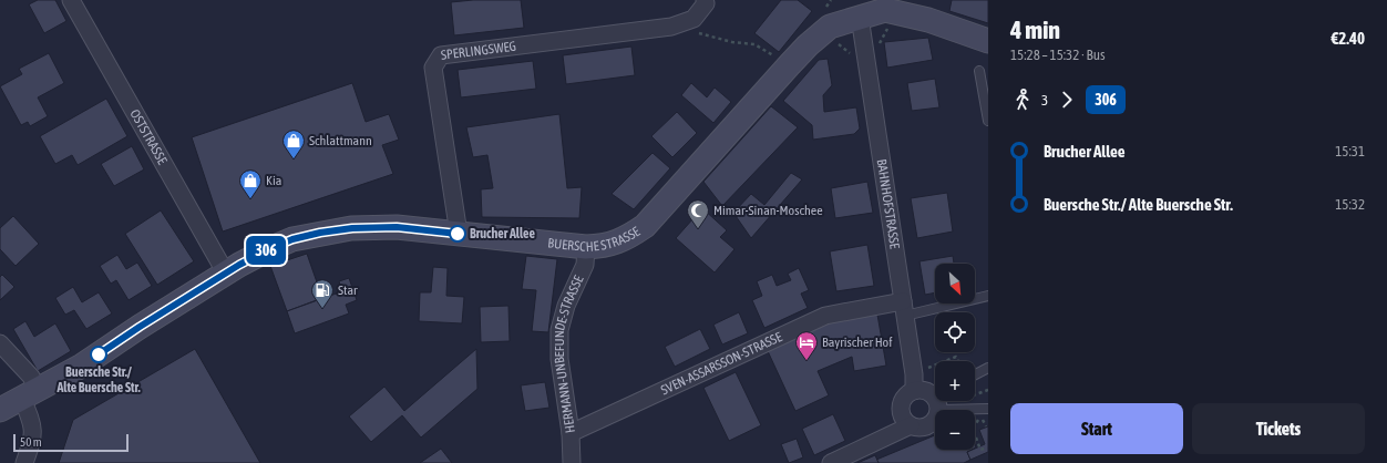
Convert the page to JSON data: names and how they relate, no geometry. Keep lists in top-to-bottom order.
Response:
{
  "streets": {
    "main road": ["BUERSCHE STRASSE"],
    "street": [
      "SPERLINGSWEG",
      "OSTSTRASSE",
      "BAHNHOFSTRASSE",
      "HERMANN-UNBEFUNDE-STRASSE",
      "SVEN-ASSARSSON-STRASSE"
    ]
  },
  "crossings": [
    ["SPERLINGSWEG", "BUERSCHE STRASSE"],
    ["OSTSTRASSE", "BUERSCHE STRASSE"],
    ["BAHNHOFSTRASSE", "BUERSCHE STRASSE"],
    ["BAHNHOFSTRASSE", "SVEN-ASSARSSON-STRASSE"],
    ["BUERSCHE STRASSE", "HERMANN-UNBEFUNDE-STRASSE"],
    ["HERMANN-UNBEFUNDE-STRASSE", "SVEN-ASSARSSON-STRASSE"]
  ],
  "places": {
    "shop": ["Schlattmann", "Kia"],
    "mosque": ["Mimar-Sinan-Moschee"],
    "other": ["Brucher Allee", "Buersche Str./ Alte Buersche Str."],
    "fuel station": ["Star"],
    "hotel": ["Bayrischer Hof"]
  },
  "lines": ["bus line 306"],
  "scale_bar": "50 m",
  "north": "bottom right",
  "page": {
    "on_map": "306",
    "heading": ["4 min", "15:28 – 15:32 · Bus", "€2.40"],
    "legs": ["3", "306"],
    "list": [
      {
        "name": "Brucher Allee",
        "value": "15:31"
      },
      {
        "name": "Buersche Str./ Alte Buersche Str.",
        "value": "15:32"
      }
    ],
    "map_buttons": ["+", "−"],
    "buttons": ["Start", "Tickets"],
    "scale": "50 m"
  }
}
